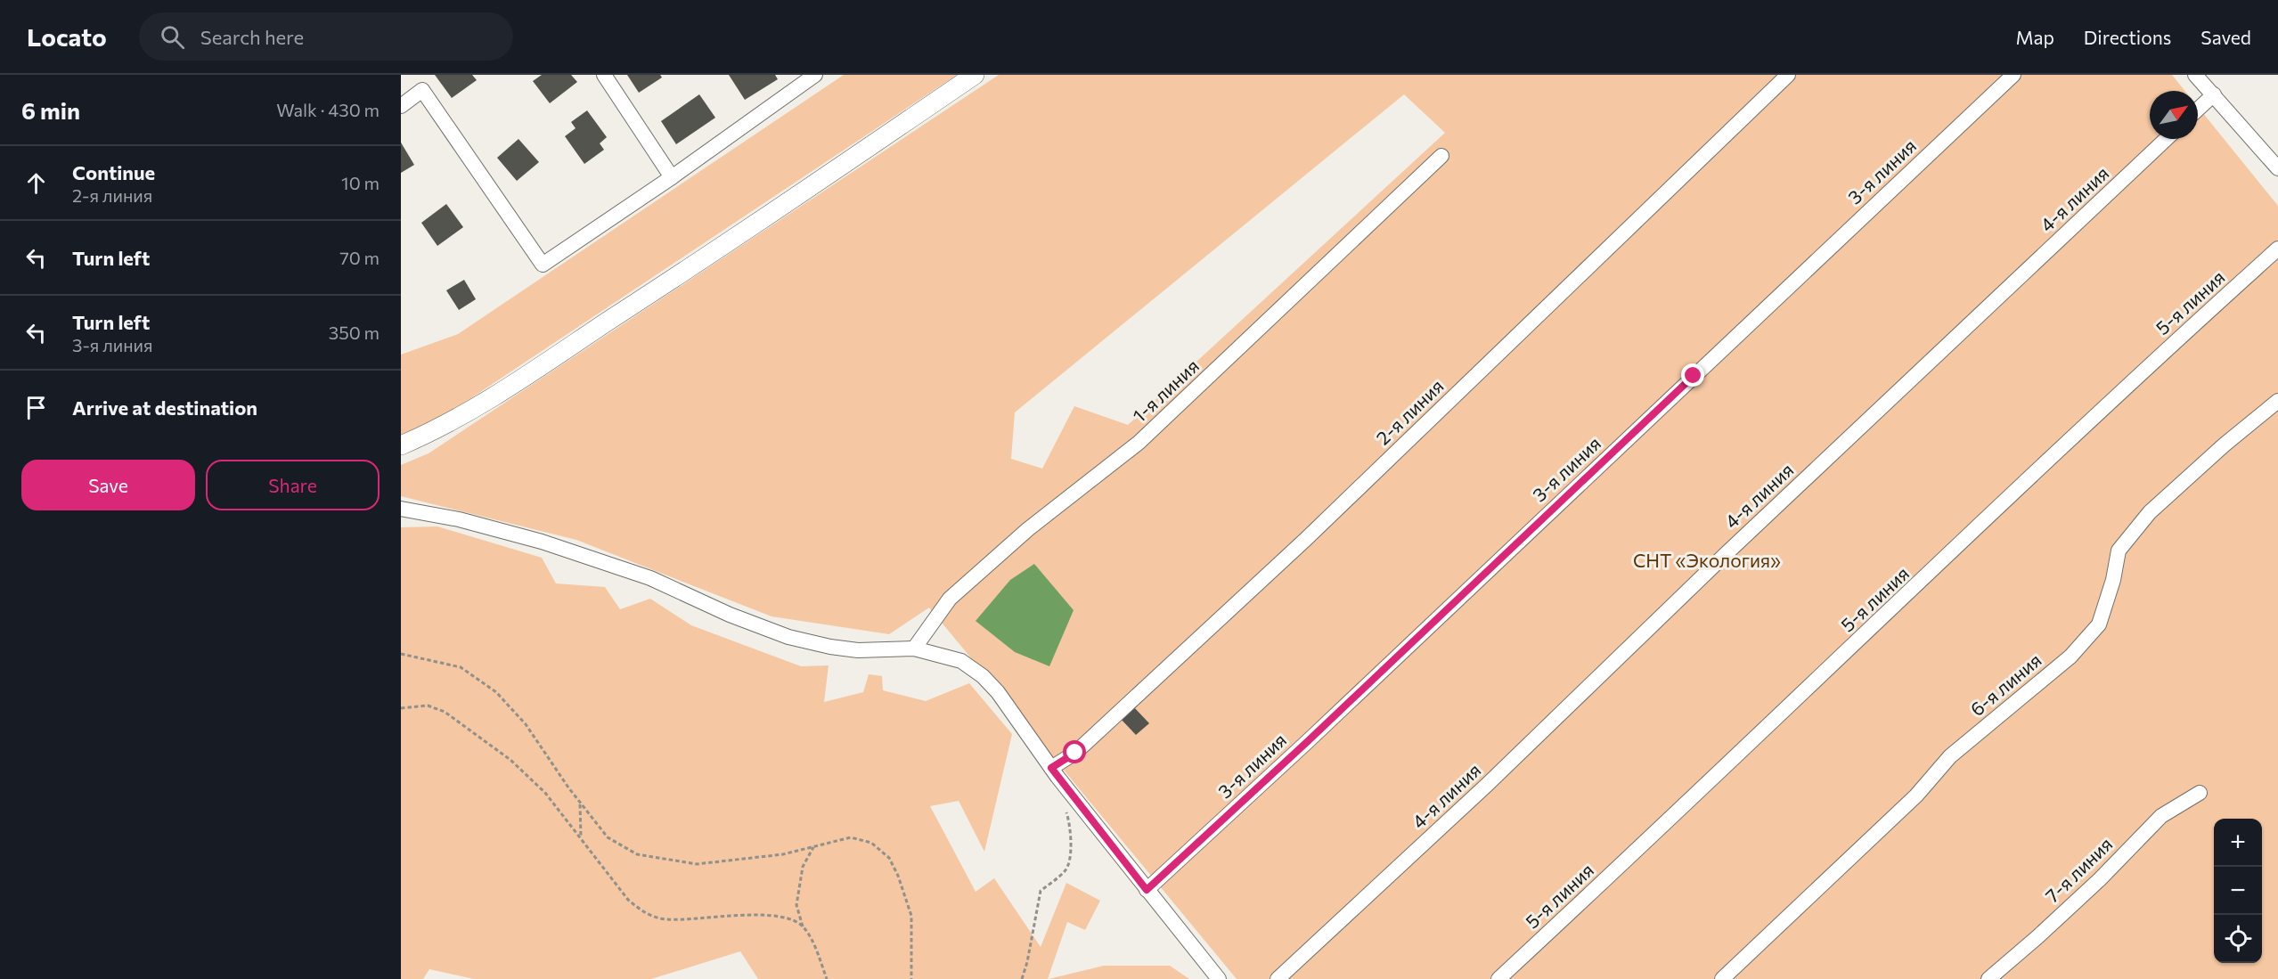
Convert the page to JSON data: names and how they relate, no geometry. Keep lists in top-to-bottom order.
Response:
{
  "streets": {
    "street": [
      "3-я линия",
      "4-я линия",
      "5-я линия",
      "1-я линия",
      "2-я линия",
      "6-я линия",
      "7-я линия"
    ]
  },
  "parks": ["СНТ «Экология»"],
  "north": "top right",
  "page": {
    "header": "Locato",
    "search": "Search here",
    "nav": ["Map", "Directions", "Saved"],
    "heading": ["6 min", "Walk · 430 m"],
    "list": [
      ["Continue", "2-я линия", "10 m"],
      ["Turn left", "70 m"],
      ["Turn left", "3-я линия", "350 m"],
      "Arrive at destination"
    ],
    "buttons": ["Save", "Share"],
    "map_buttons": ["+", "−"]
  }
}
